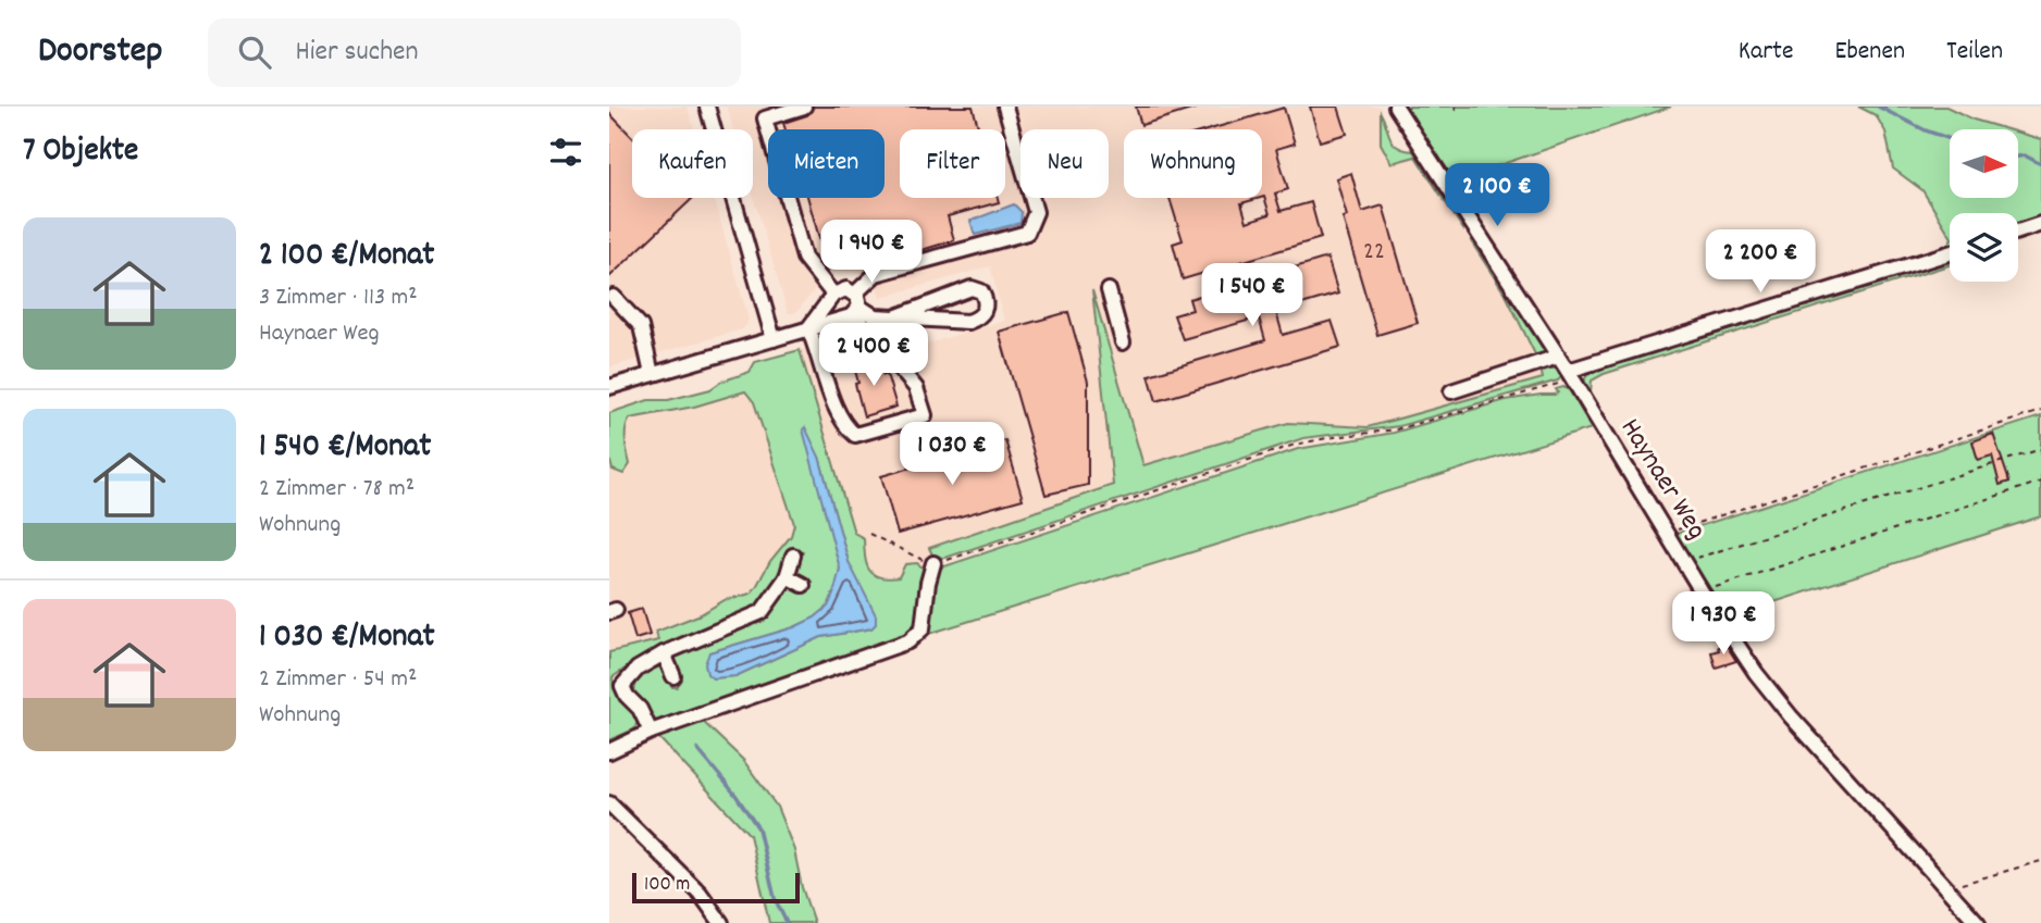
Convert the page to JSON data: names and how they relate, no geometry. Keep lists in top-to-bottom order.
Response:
{
  "streets": {
    "street": ["Haynaer Weg"]
  },
  "house_numbers": ["22"],
  "scale_bar": "100 m",
  "north": "right",
  "page": {
    "header": "Doorstep",
    "search": "Hier suchen",
    "nav": ["Karte", "Ebenen", "Teilen"],
    "heading": "7 Objekte",
    "chip": [
      "Kaufen",
      "Mieten",
      "Filter",
      "Neu",
      "Wohnung"
    ],
    "price": [
      "2 100 €",
      "1 940 €",
      "2 200 €",
      "1 540 €",
      "2 400 €",
      "1 030 €",
      "1 930 €"
    ],
    "list": [
      {
        "name": "2 100 €/Monat",
        "note": "3 Zimmer · 113 m² · Haynaer Weg"
      },
      {
        "name": "1 540 €/Monat",
        "note": "2 Zimmer · 78 m² · Wohnung"
      },
      {
        "name": "1 030 €/Monat",
        "note": "2 Zimmer · 54 m² · Wohnung"
      }
    ],
    "scale": "100 m"
  }
}
